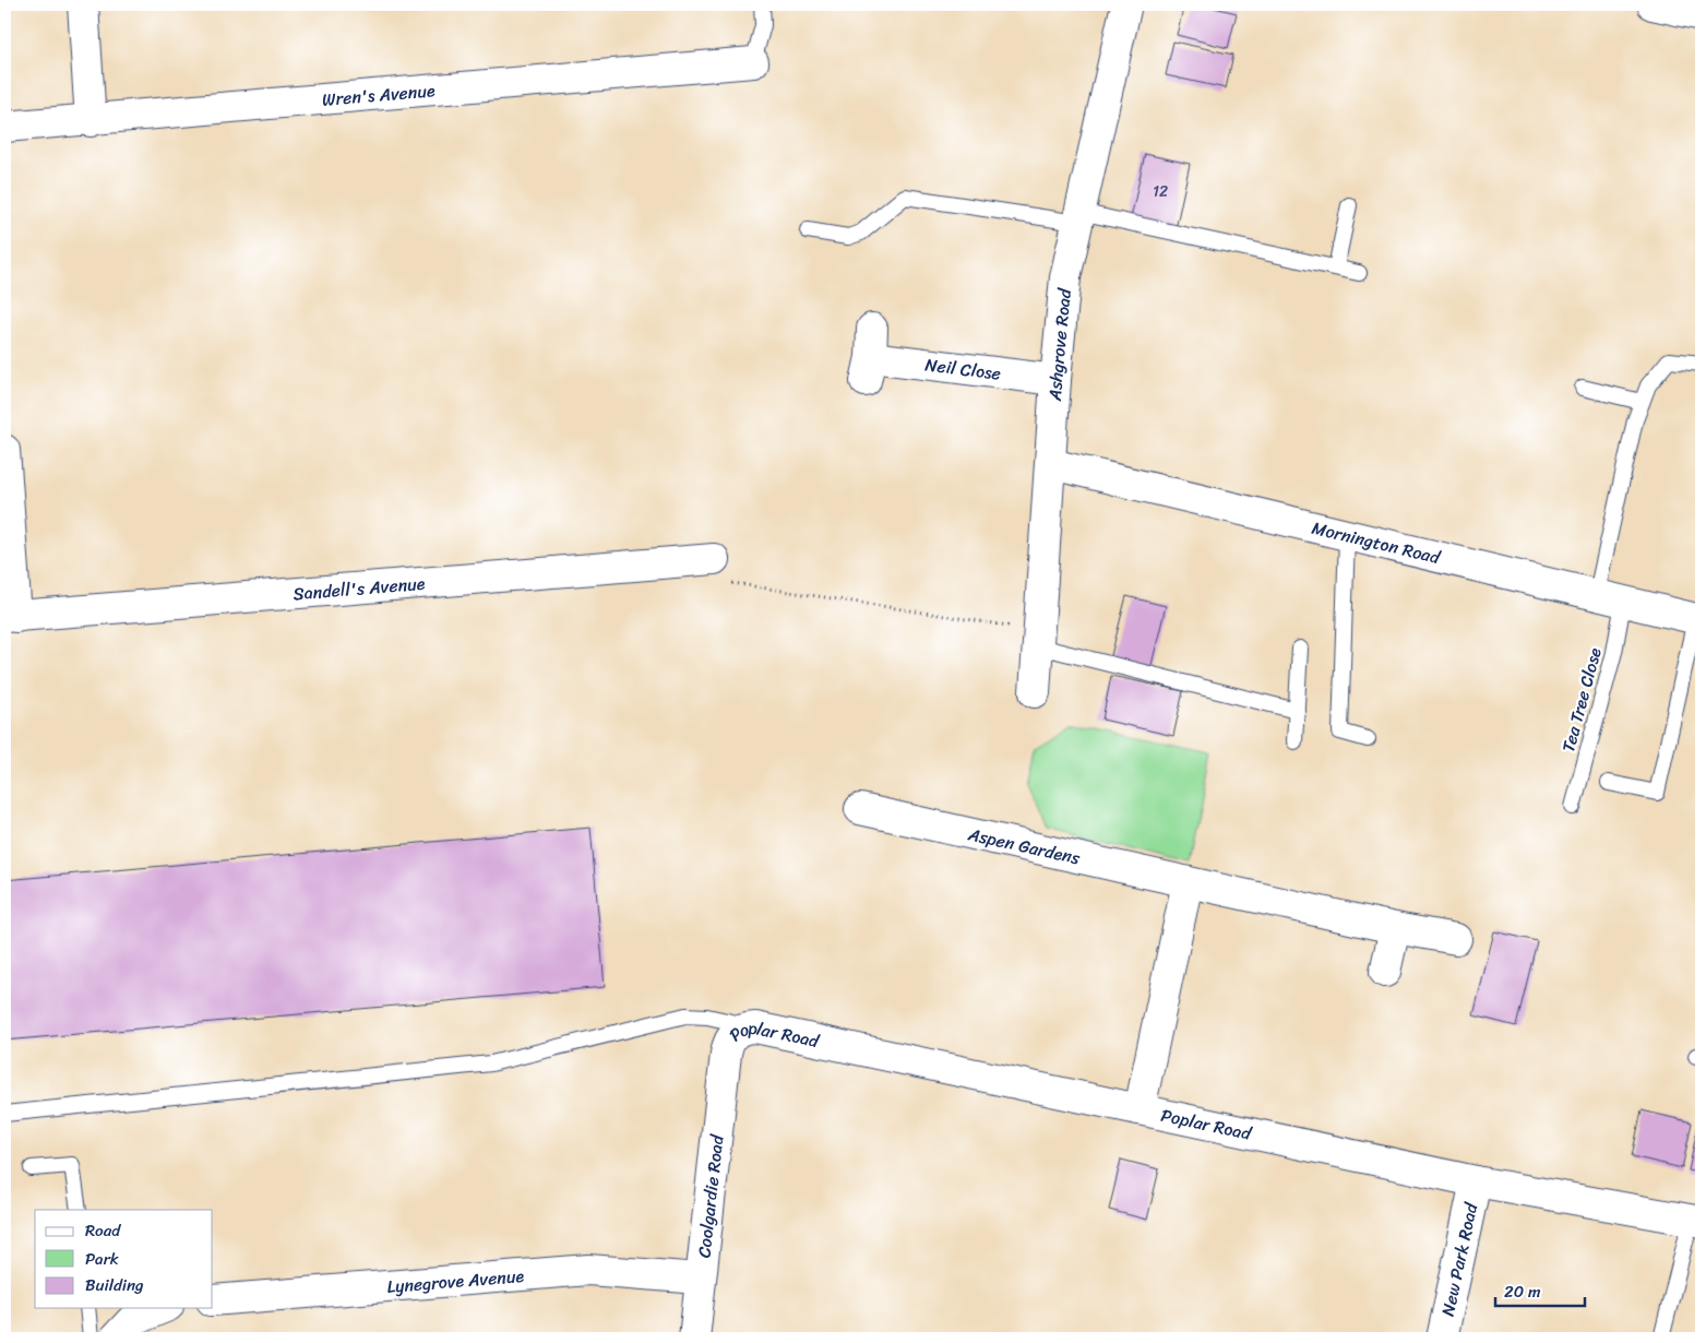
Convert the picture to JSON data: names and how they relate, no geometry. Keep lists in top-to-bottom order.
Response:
{
  "streets": {
    "street": [
      "Wren's Avenue",
      "Ashgrove Road",
      "Neil Close",
      "Mornington Road",
      "Sandell's Avenue",
      "Aspen Gardens",
      "Poplar Road",
      "Coolgardie Road",
      "New Park Road",
      "Lynegrove Avenue"
    ],
    "lane": ["Tea Tree Close"]
  },
  "crossings": [
    ["Ashgrove Road", "Neil Close"],
    ["Ashgrove Road", "Mornington Road"],
    ["Mornington Road", "Tea Tree Close"],
    ["Poplar Road", "Coolgardie Road"],
    ["Poplar Road", "New Park Road"],
    ["Coolgardie Road", "Lynegrove Avenue"]
  ],
  "house_numbers": ["12"],
  "legend": ["Road", "Park", "Building"],
  "scale_bar": "20 m"
}
